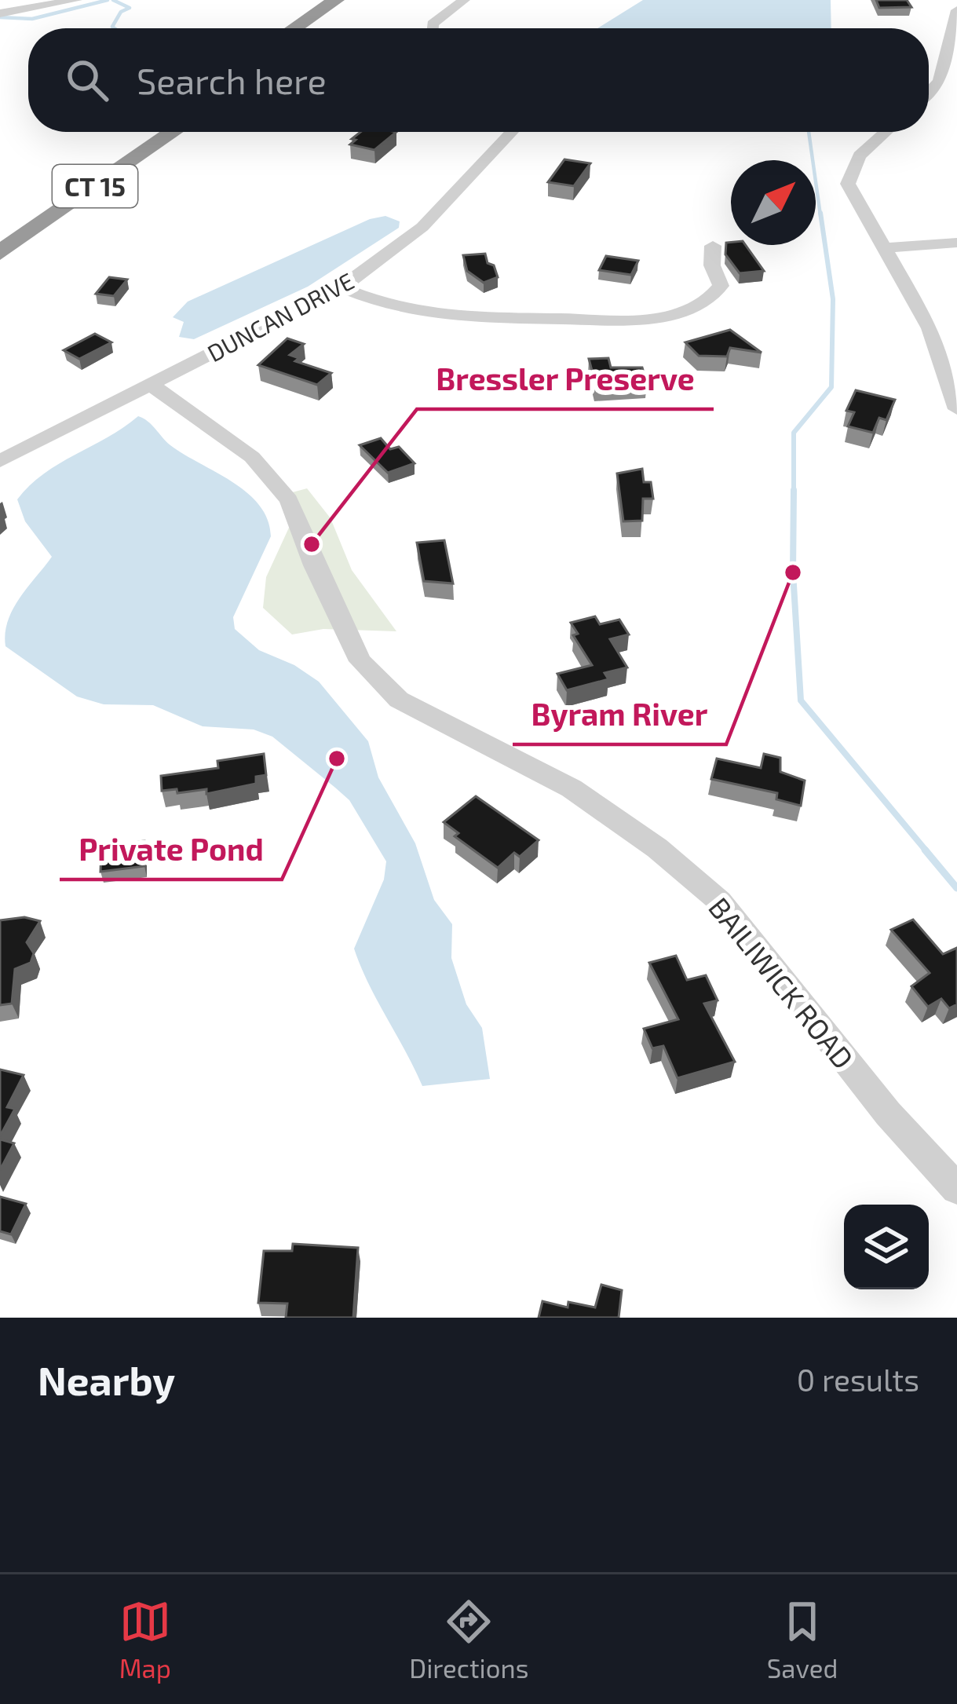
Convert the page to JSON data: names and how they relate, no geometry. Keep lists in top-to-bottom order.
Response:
{
  "streets": {
    "highway": ["CT 15"],
    "street": ["DUNCAN DRIVE", "BAILIWICK ROAD"]
  },
  "crossings": [
    ["DUNCAN DRIVE", "BAILIWICK ROAD"]
  ],
  "places": ["Bressler Preserve", "Byram River", "Private Pond"],
  "north": "top right",
  "page": {
    "search": "Search here",
    "heading": ["Nearby", "0 results"],
    "nav": ["Map", "Directions", "Saved"]
  }
}
